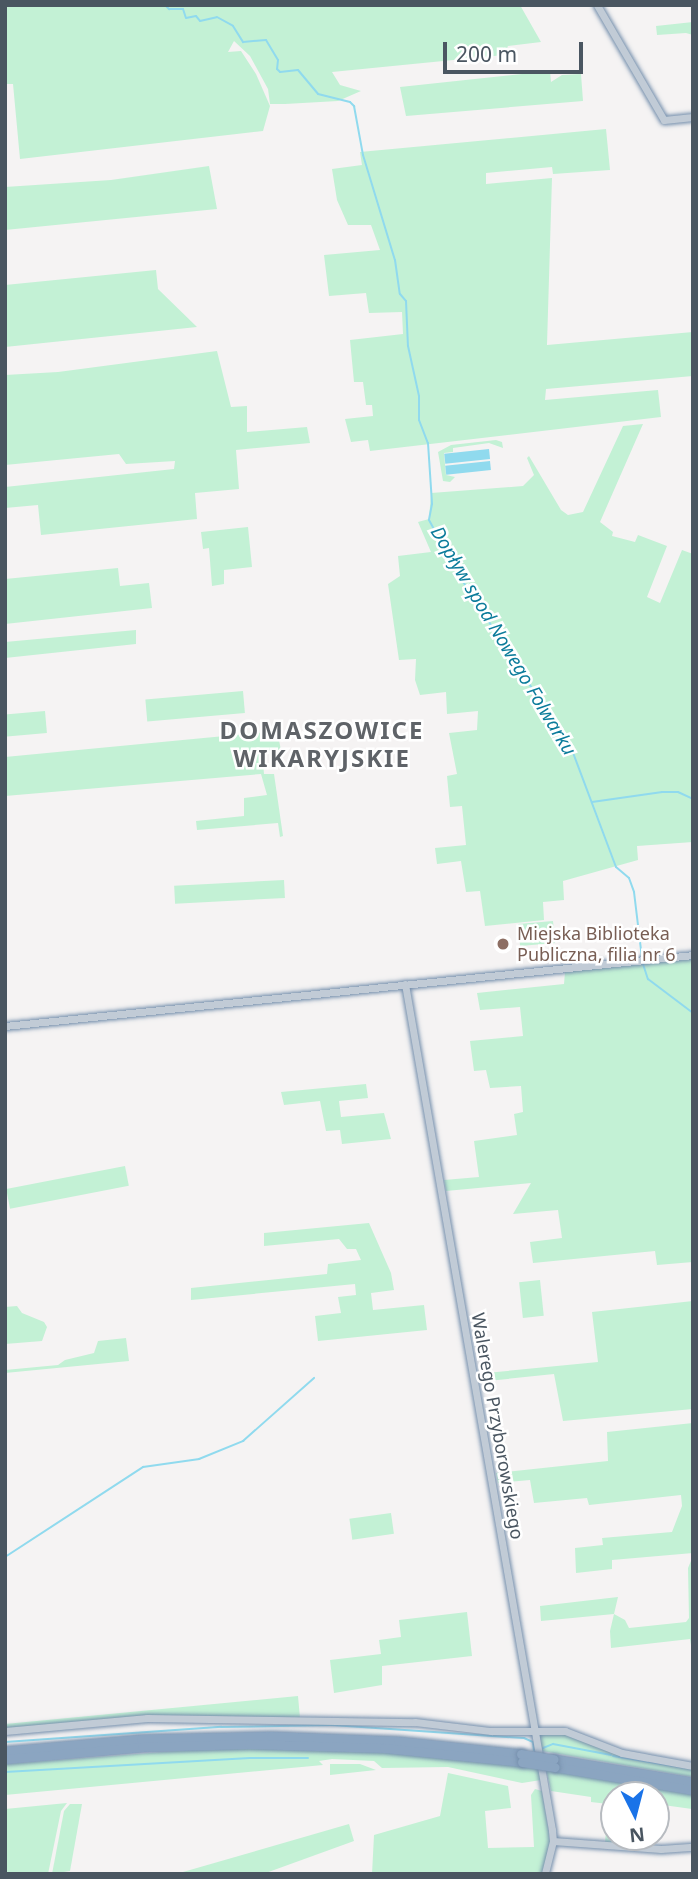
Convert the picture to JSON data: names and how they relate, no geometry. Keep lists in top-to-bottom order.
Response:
{
  "streets": {
    "street": ["Walerego Przyborowskiego"]
  },
  "districts": ["DOMASZOWICE WIKARYJSKIE"],
  "water": ["Dopływ spod Nowego Folwarku"],
  "places": ["Miejska Biblioteka Publiczna, filia nr 6"],
  "scale_bar": "200 m",
  "north": "bottom"
}
